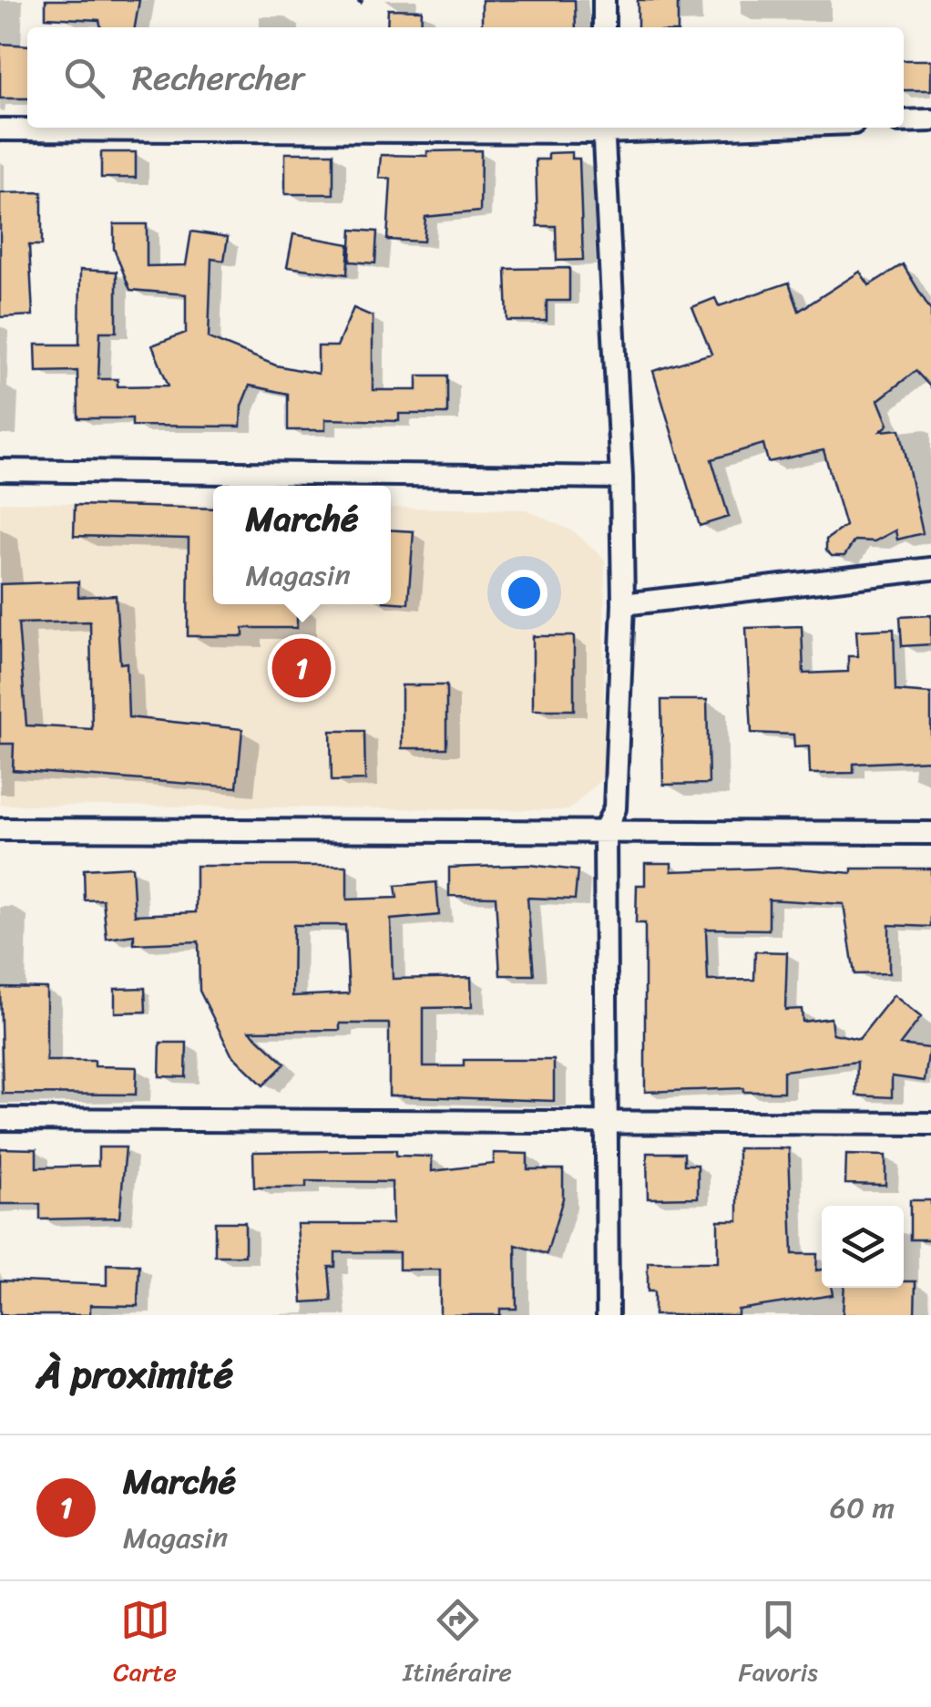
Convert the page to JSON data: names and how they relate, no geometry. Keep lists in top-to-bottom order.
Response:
{
  "page": {
    "search": "Rechercher",
    "popup": ["Marché", "Magasin"],
    "pins": "1",
    "heading": "À proximité",
    "list": [
      {
        "mark": "1",
        "name": "Marché",
        "note": "Magasin",
        "value": "60 m"
      }
    ],
    "nav": ["Carte", "Itinéraire", "Favoris"]
  }
}
